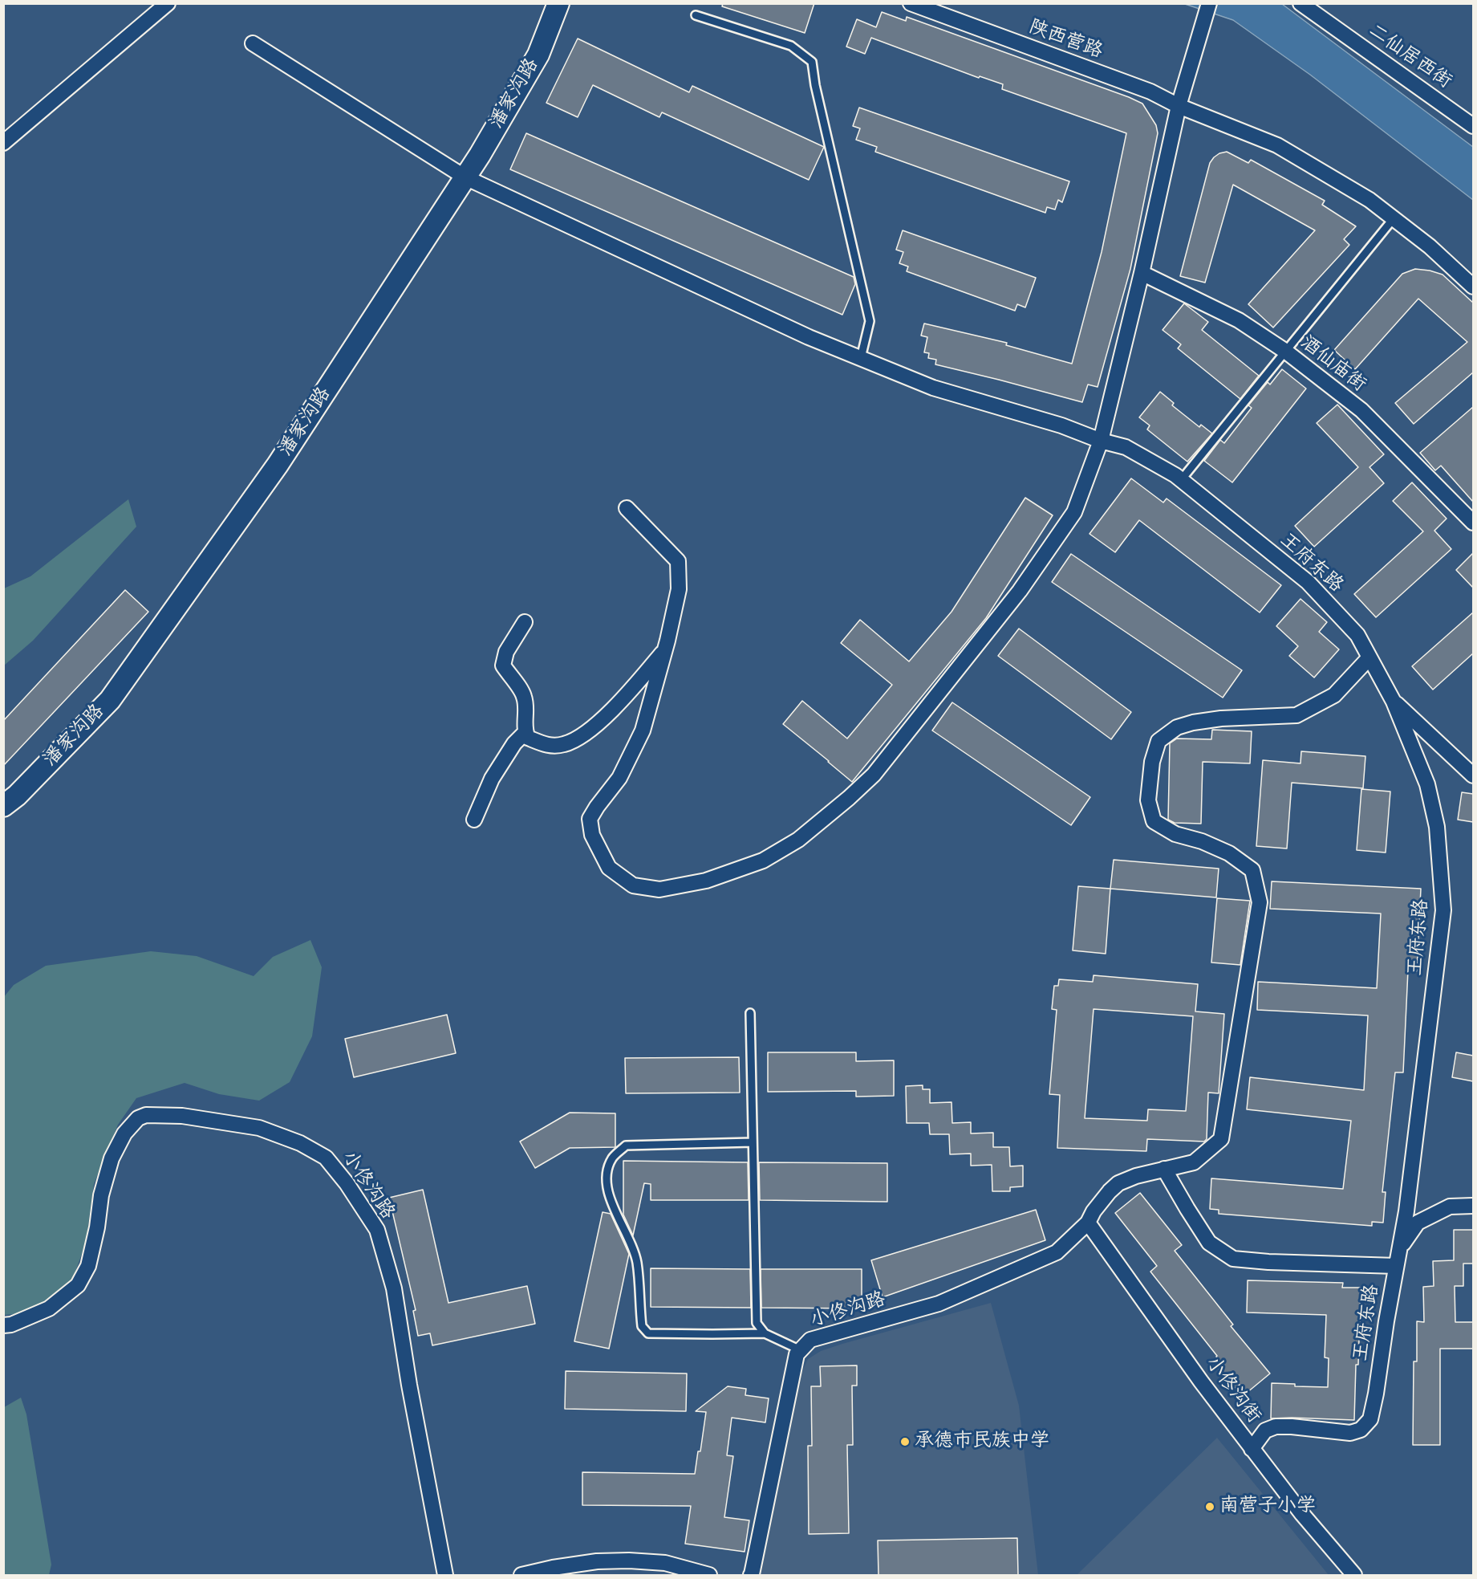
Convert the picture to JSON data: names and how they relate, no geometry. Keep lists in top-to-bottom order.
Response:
{
  "streets": {
    "street": [
      "陕西营路",
      "二仙居西街",
      "潘家沟路",
      "酒仙庙街",
      "王府东路",
      "小佟沟路",
      "小佟沟街"
    ]
  },
  "crossings": [
    ["潘家沟路", "王府东路"],
    ["王府东路", "小佟沟路"],
    ["王府东路", "小佟沟街"],
    ["小佟沟路", "小佟沟街"]
  ],
  "places": ["承德市民族中学", "南营子小学"]
}
